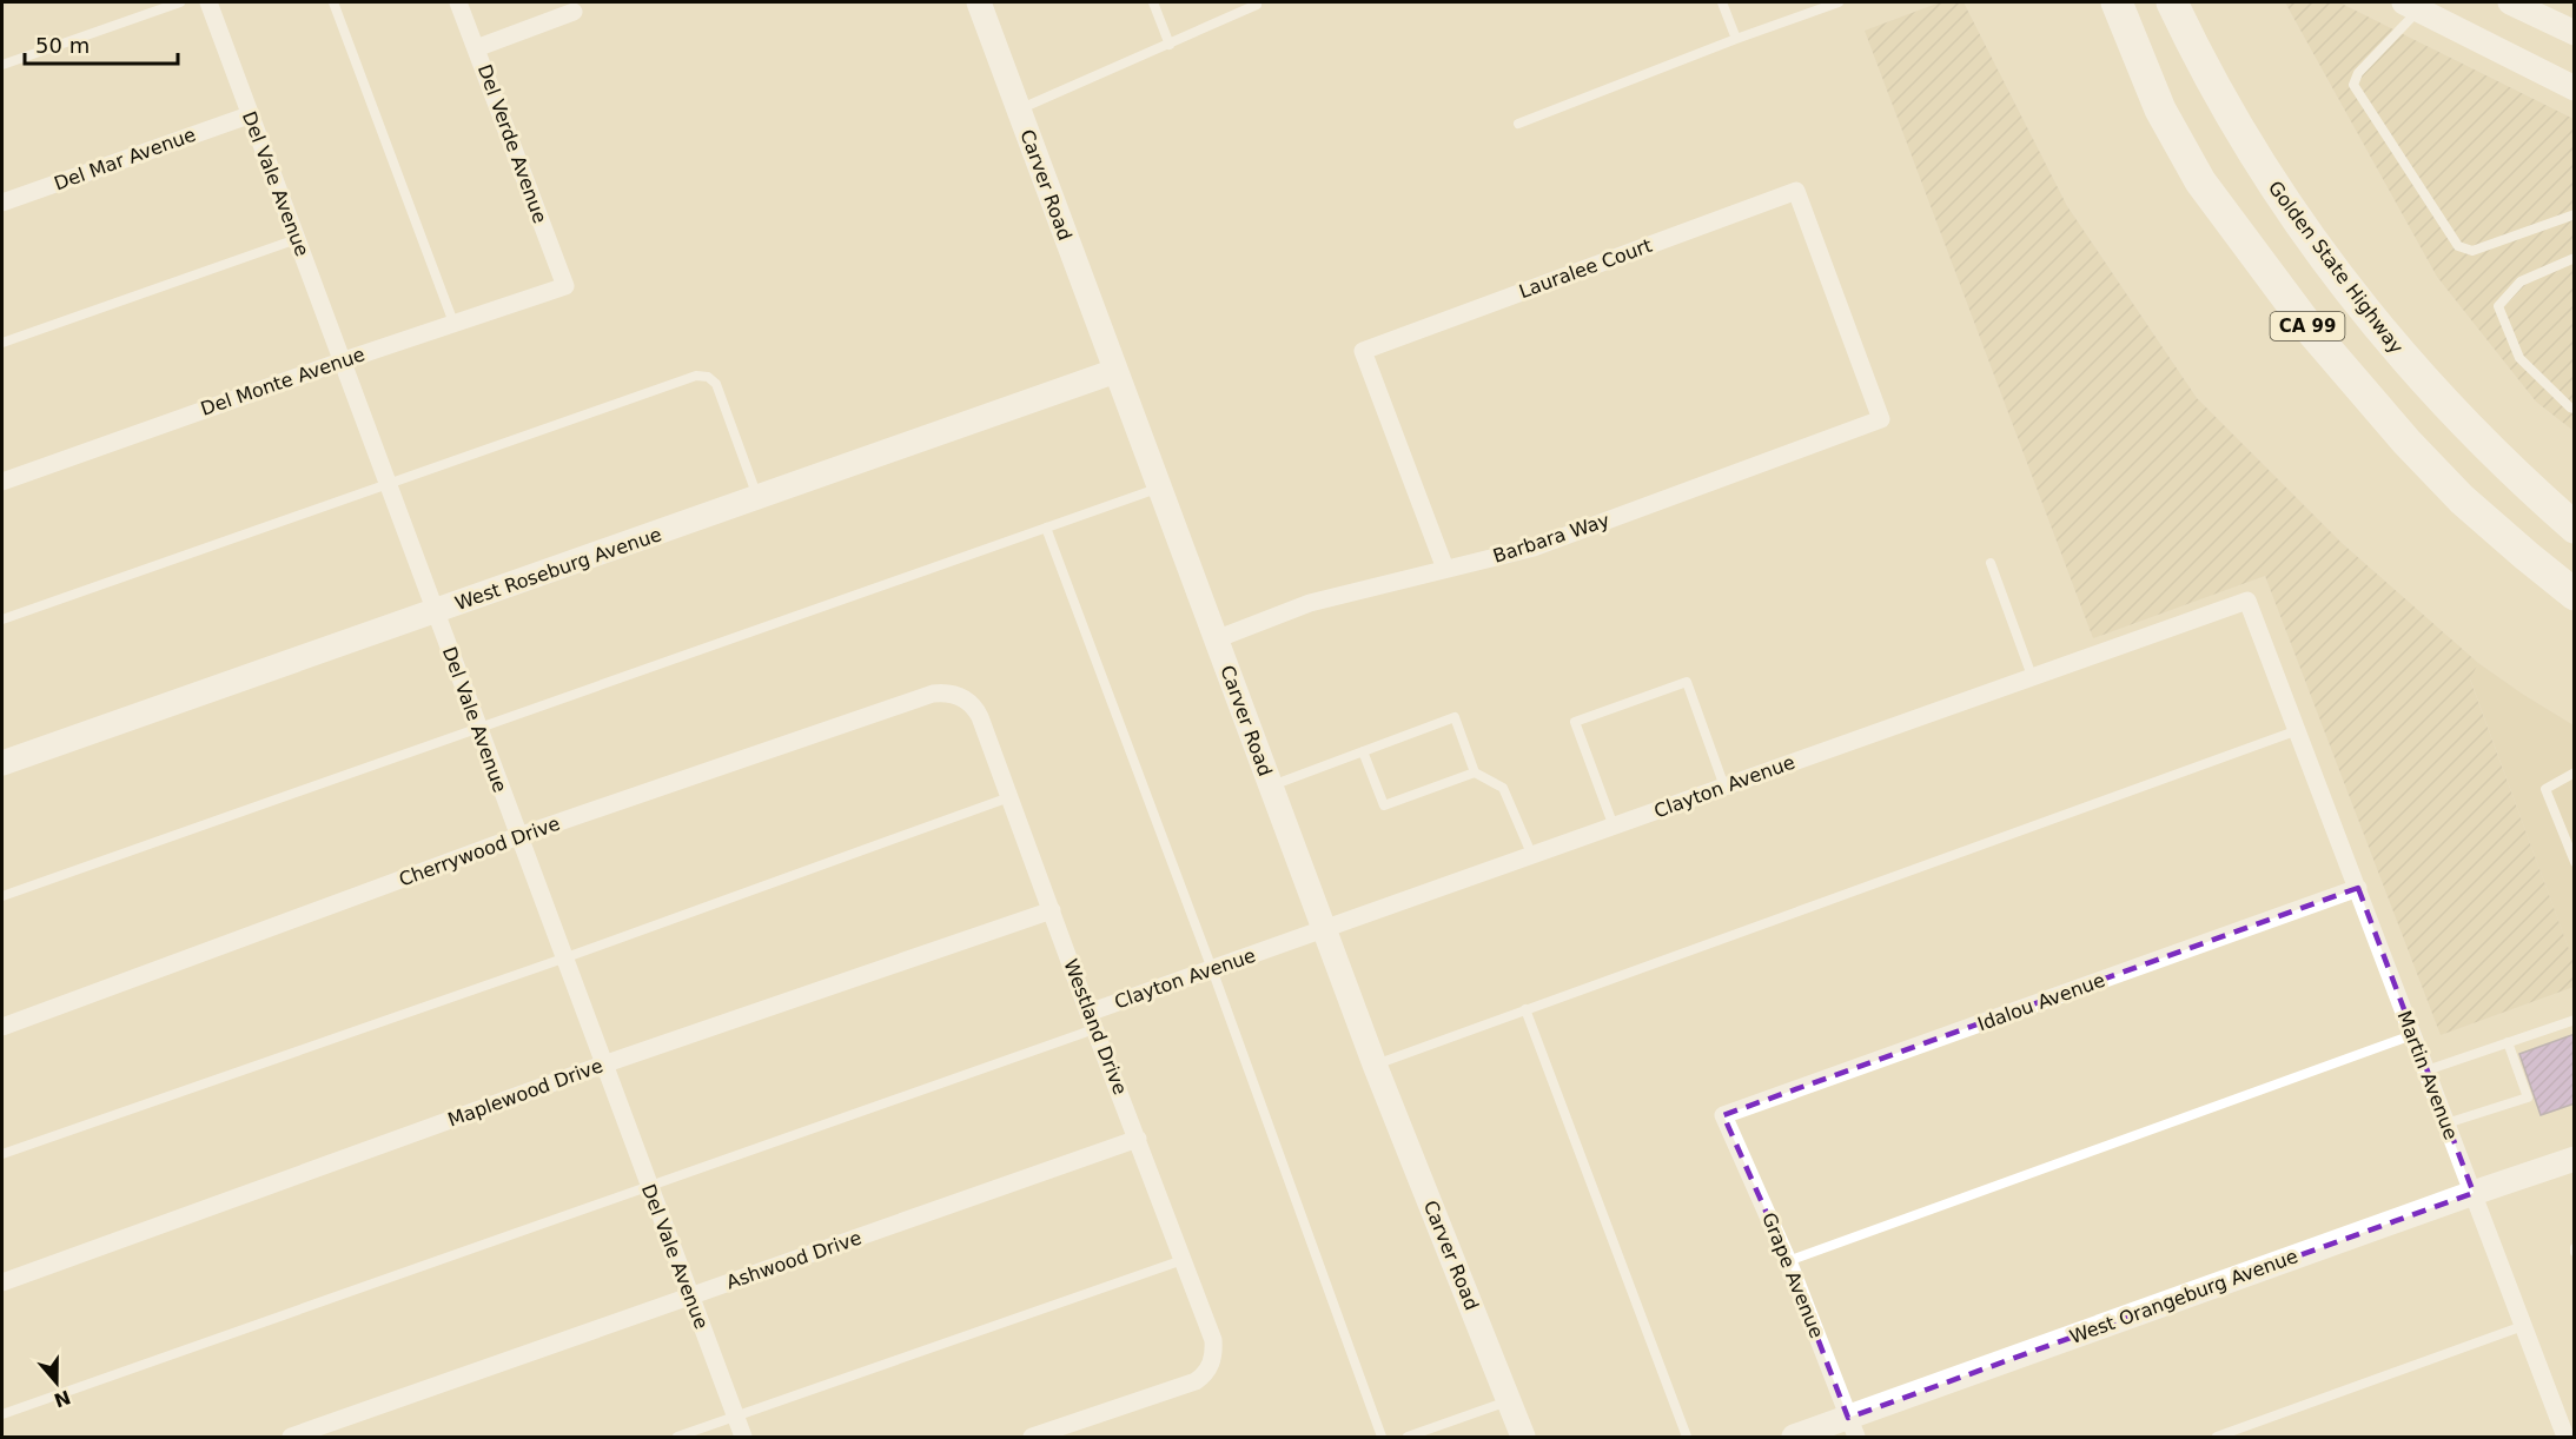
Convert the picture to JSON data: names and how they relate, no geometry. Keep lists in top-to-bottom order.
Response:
{
  "streets": {
    "highway": ["Golden State Highway", "CA 99"],
    "street": [
      "Del Verde Avenue",
      "Del Mar Avenue",
      "Del Vale Avenue",
      "Carver Road",
      "Lauralee Court",
      "Del Monte Avenue",
      "Barbara Way",
      "West Roseburg Avenue",
      "Clayton Avenue",
      "Cherrywood Drive",
      "Idalou Avenue",
      "Westland Drive",
      "Martin Avenue",
      "Maplewood Drive",
      "Ashwood Drive",
      "Grape Avenue",
      "West Orangeburg Avenue"
    ]
  },
  "crossings": [
    ["Del Verde Avenue", "Del Monte Avenue"],
    ["Del Mar Avenue", "Del Vale Avenue"],
    ["Del Vale Avenue", "Del Monte Avenue"],
    ["Del Vale Avenue", "West Roseburg Avenue"],
    ["Del Vale Avenue", "Cherrywood Drive"],
    ["Del Vale Avenue", "Maplewood Drive"],
    ["Del Vale Avenue", "Ashwood Drive"],
    ["Carver Road", "Barbara Way"],
    ["Carver Road", "West Roseburg Avenue"],
    ["Carver Road", "Clayton Avenue"],
    ["Lauralee Court", "Barbara Way"],
    ["Clayton Avenue", "Westland Drive"],
    ["Clayton Avenue", "Martin Avenue"],
    ["Cherrywood Drive", "Westland Drive"],
    ["Idalou Avenue", "Martin Avenue"],
    ["Idalou Avenue", "Grape Avenue"],
    ["Westland Drive", "Maplewood Drive"],
    ["Westland Drive", "Ashwood Drive"],
    ["Martin Avenue", "West Orangeburg Avenue"],
    ["Grape Avenue", "West Orangeburg Avenue"]
  ],
  "scale_bar": "50 m",
  "north": "bottom"
}
